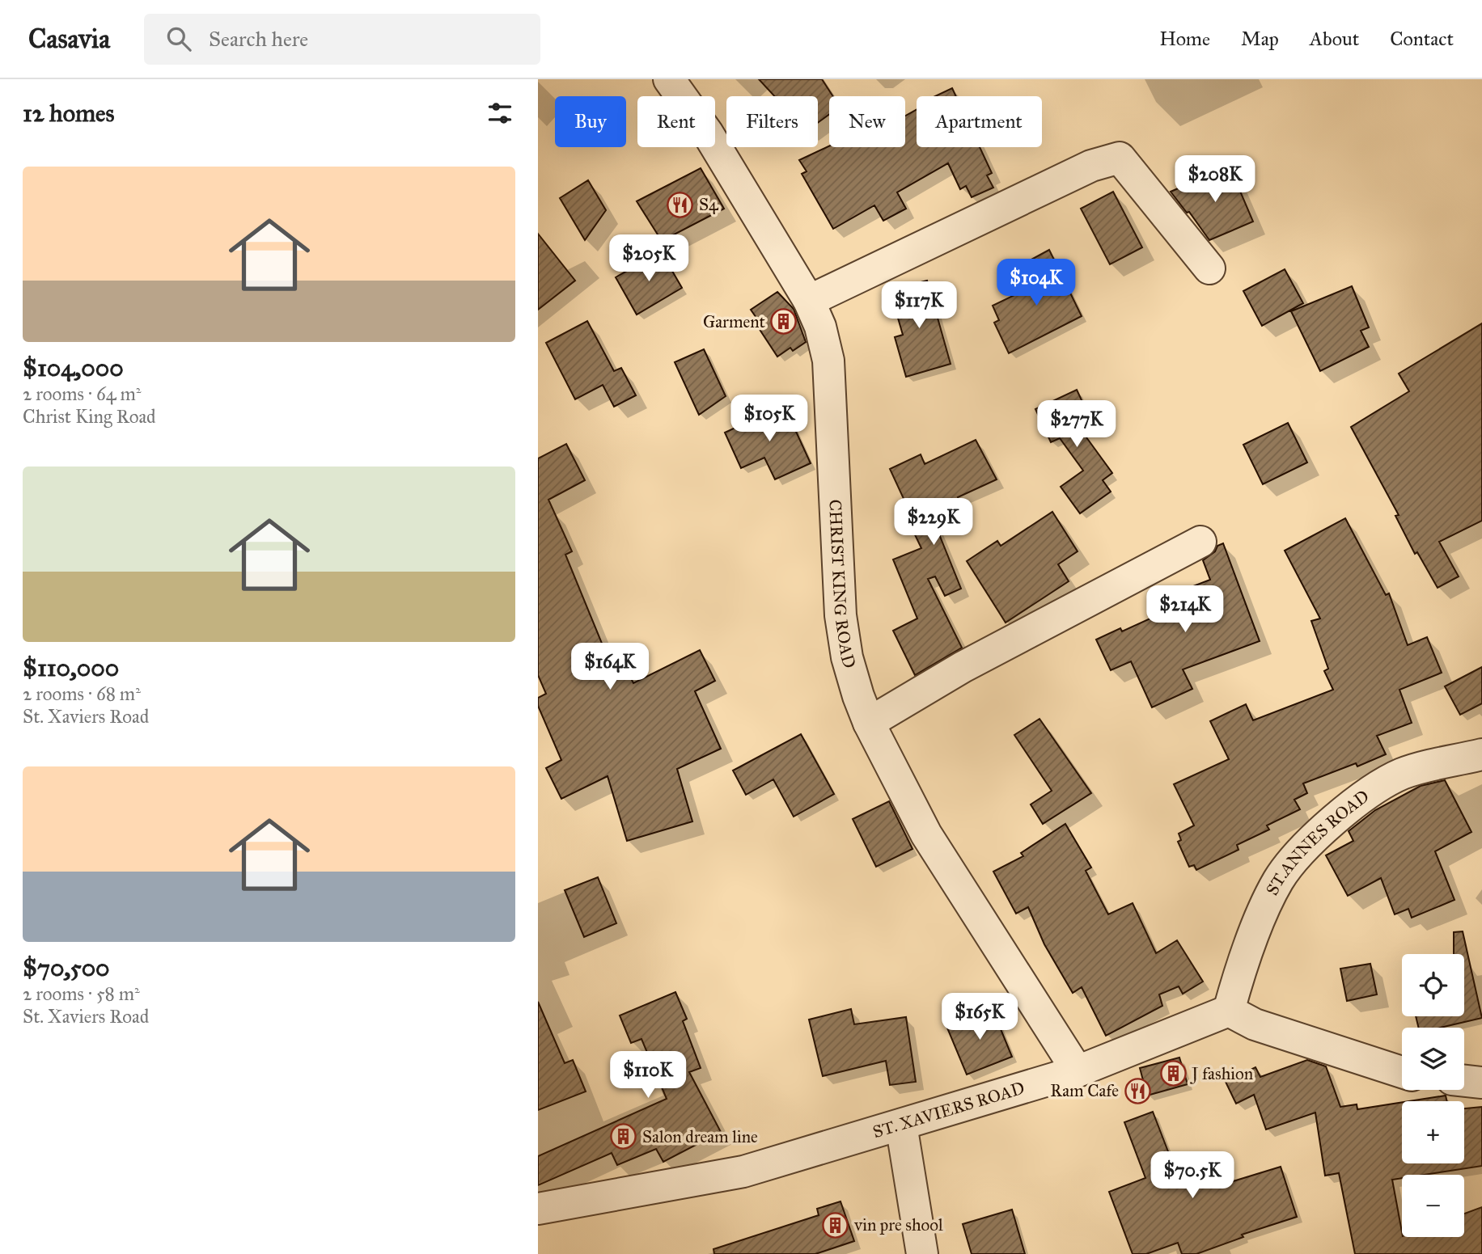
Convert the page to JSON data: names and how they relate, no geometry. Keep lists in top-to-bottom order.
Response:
{
  "streets": {
    "street": ["CHRIST KING ROAD", "ST.ANNES ROAD", "ST. XAVIERS ROAD"]
  },
  "crossings": [
    ["CHRIST KING ROAD", "ST. XAVIERS ROAD"],
    ["ST.ANNES ROAD", "ST. XAVIERS ROAD"]
  ],
  "places": {
    "restaurant": ["S4", "Ram Cafe"],
    "building": [
      "Garment",
      "J fashion",
      "Salon dream line",
      "vin pre shool"
    ]
  },
  "page": {
    "header": "Casavia",
    "search": "Search here",
    "nav": [
      "Home",
      "Map",
      "About",
      "Contact"
    ],
    "heading": "12 homes",
    "chip": [
      "Buy",
      "Rent",
      "Filters",
      "New",
      "Apartment"
    ],
    "list": [
      {
        "name": "$104,000",
        "note": "2 rooms · 64 m² · Christ King Road"
      },
      {
        "name": "$110,000",
        "note": "2 rooms · 68 m² · St. Xaviers Road"
      },
      {
        "name": "$70,500",
        "note": "2 rooms · 58 m² · St. Xaviers Road"
      }
    ],
    "price": [
      "$208K",
      "$205K",
      "$104K",
      "$117K",
      "$105K",
      "$277K",
      "$229K",
      "$214K",
      "$164K",
      "$165K",
      "$110K",
      "$70.5K"
    ],
    "map_buttons": ["+", "−"]
  }
}
